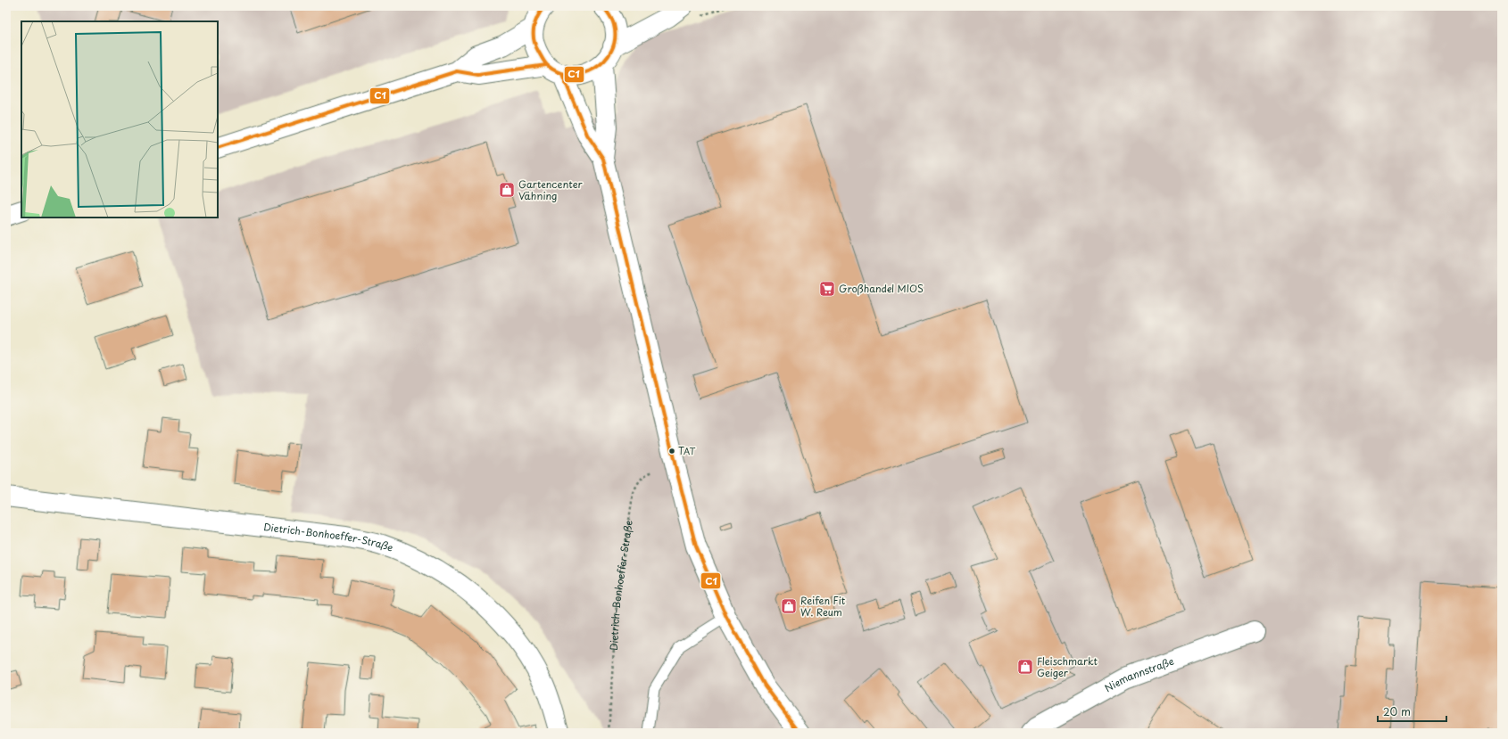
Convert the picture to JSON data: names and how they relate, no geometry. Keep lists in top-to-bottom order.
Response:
{
  "streets": {
    "street": ["Dietrich-Bonhoeffer-Straße", "Niemannstraße"]
  },
  "places": {
    "shop": ["Gartencenter Vähning", "Reifen Fit W. Reum", "Fleischmarkt Geiger"],
    "supermarket": ["Großhandel MIOS"],
    "other": ["TAT"]
  },
  "lines": ["transit line C1"],
  "scale_bar": "20 m"
}
